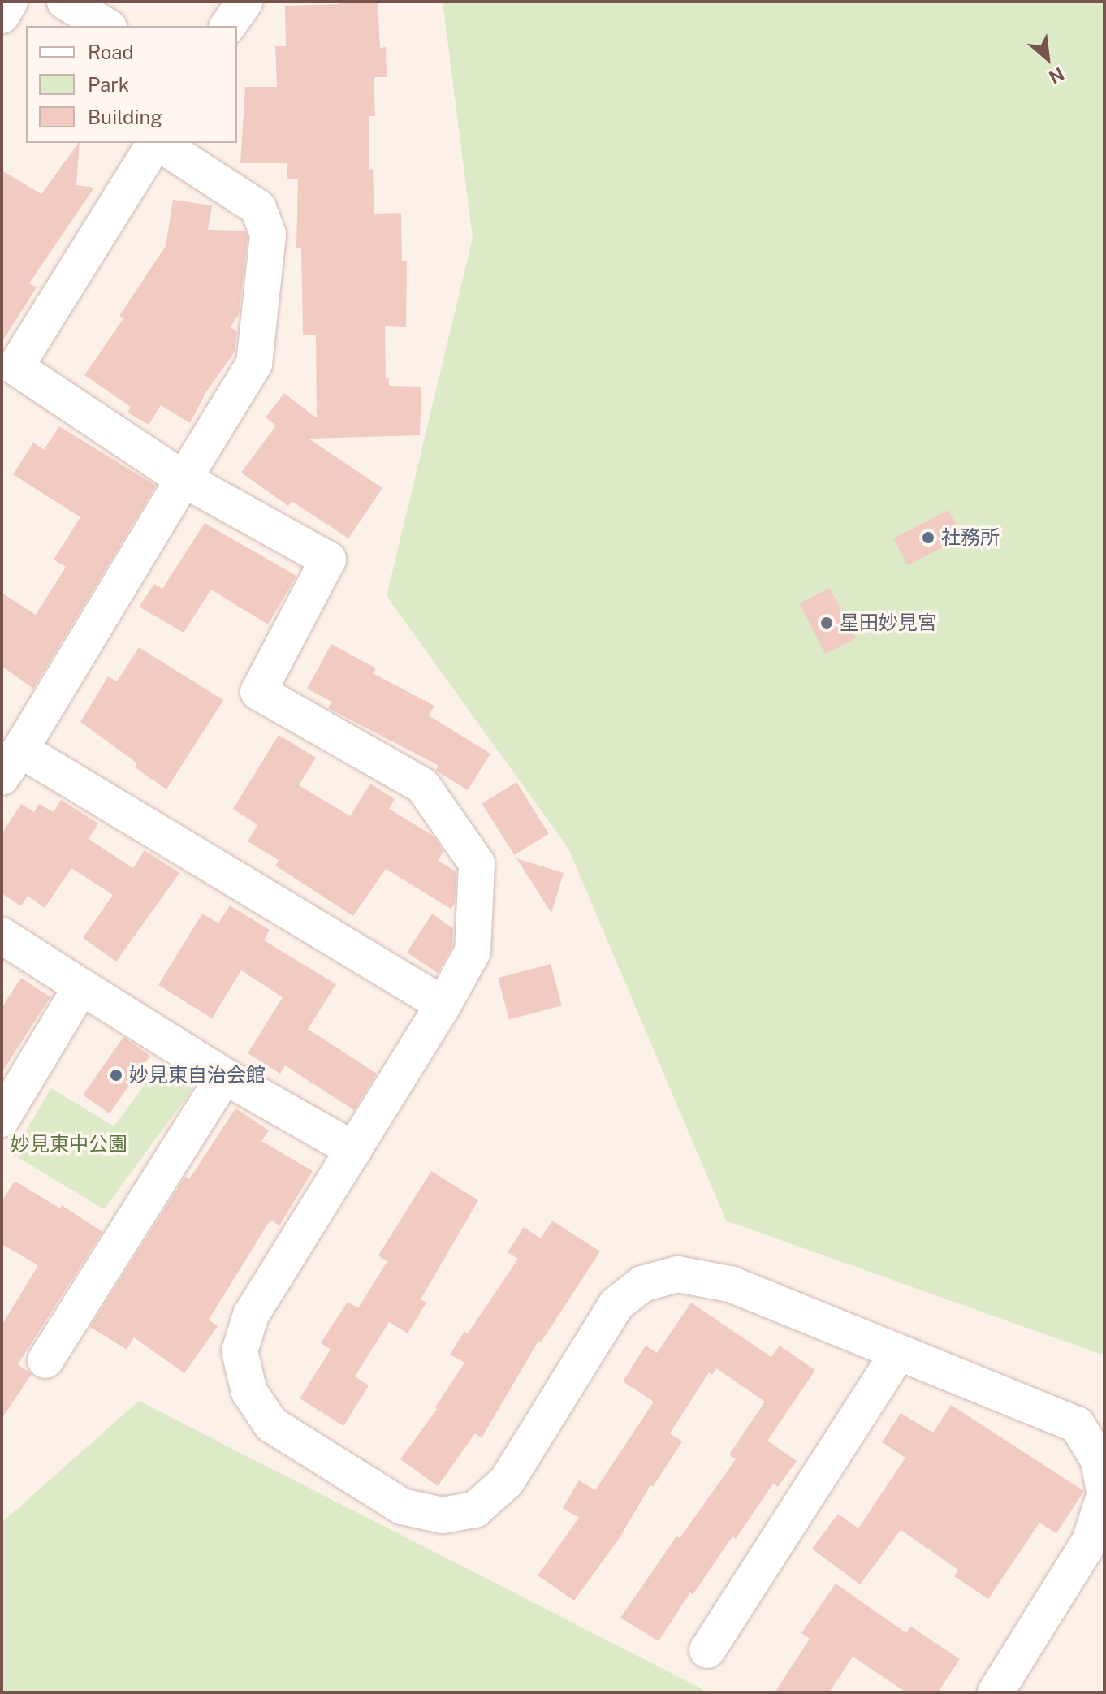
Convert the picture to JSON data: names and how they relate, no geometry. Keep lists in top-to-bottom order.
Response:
{
  "parks": ["妙見東中公園"],
  "places": ["社務所", "星田妙見宮", "妙見東自治会館"],
  "legend": ["Road", "Park", "Building"],
  "north": "bottom right"
}
